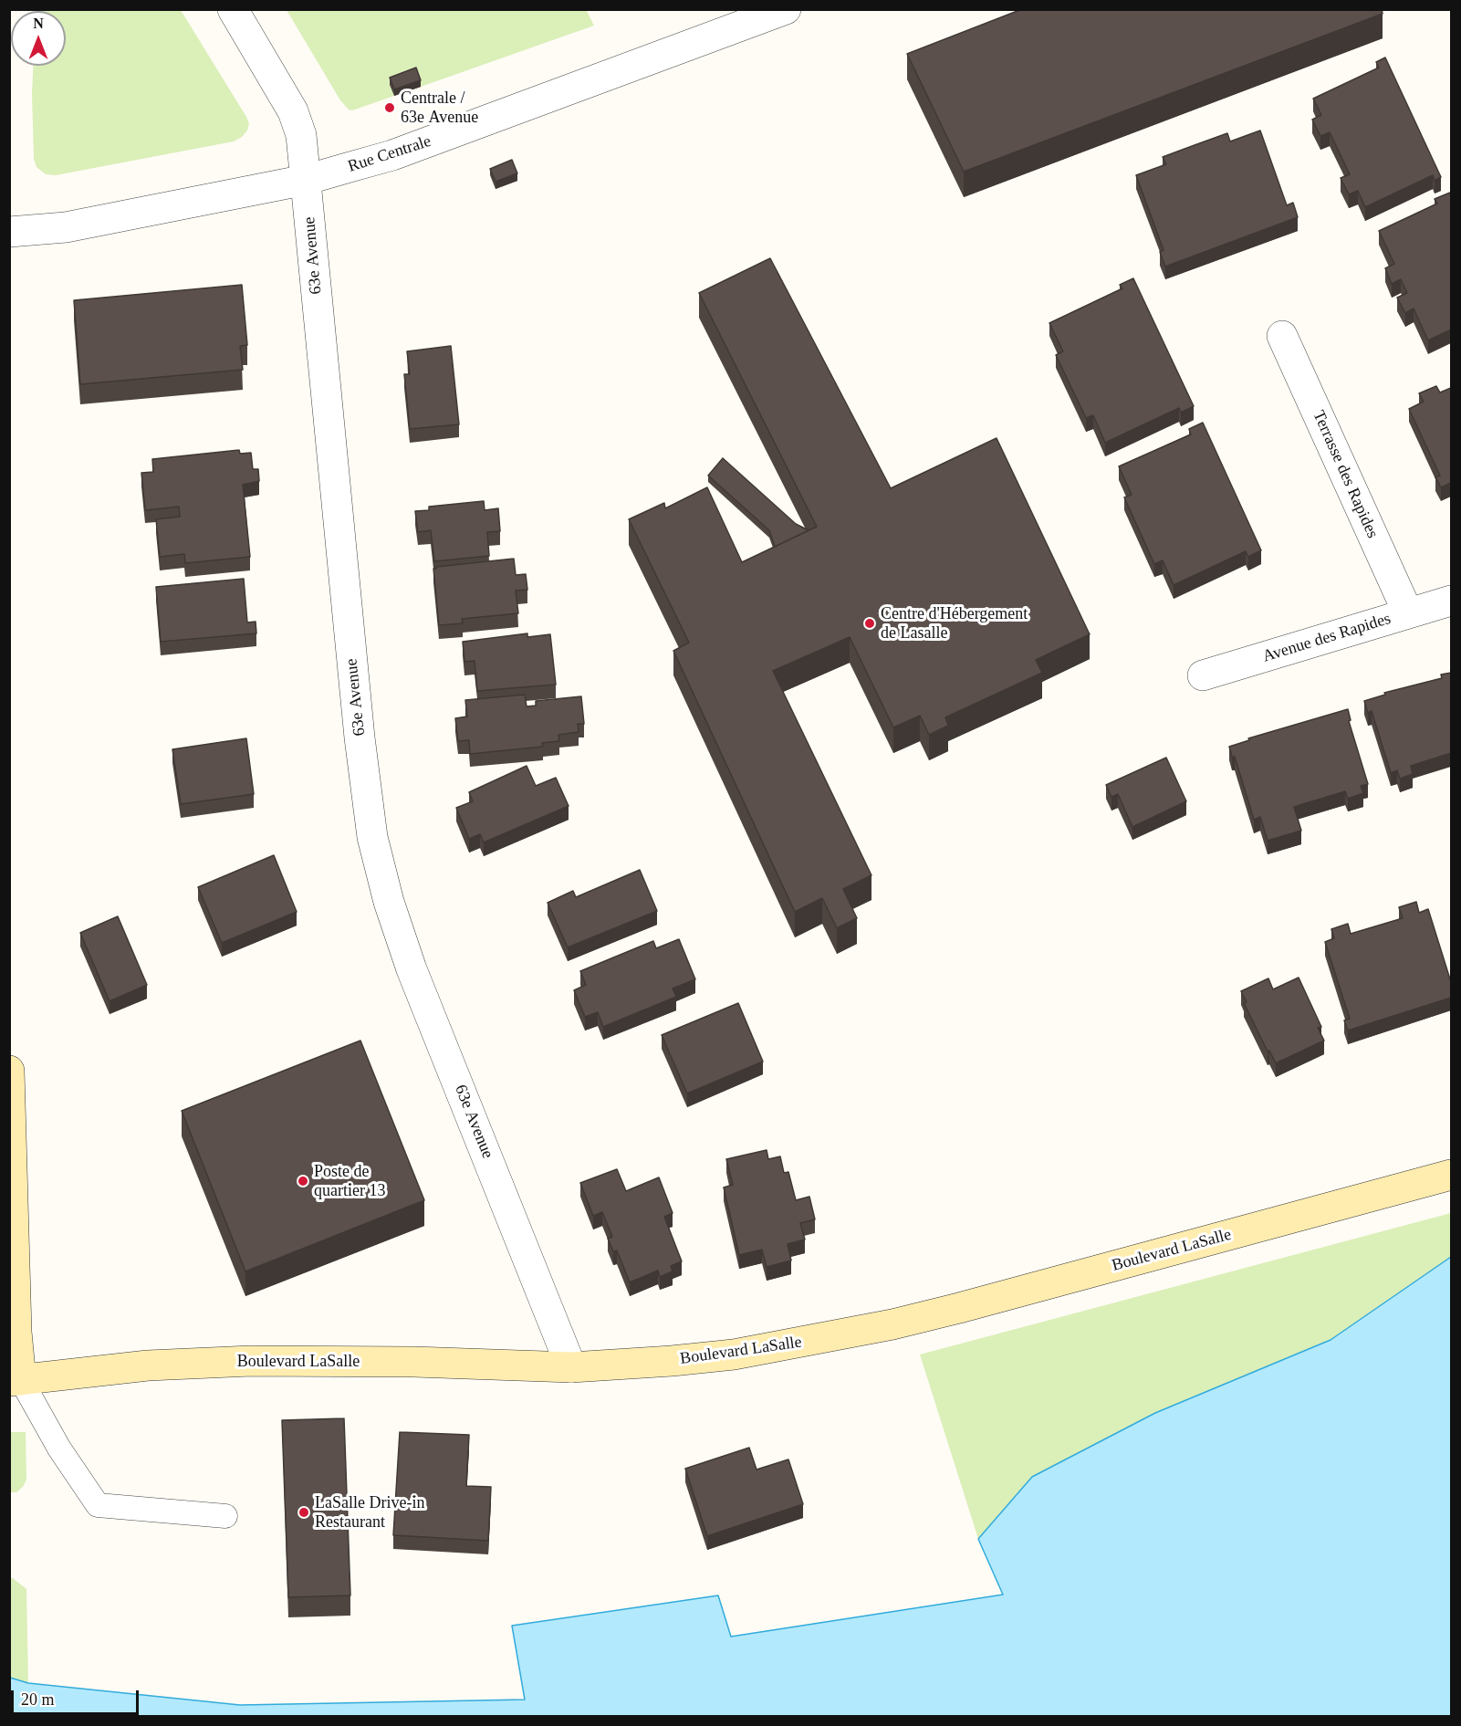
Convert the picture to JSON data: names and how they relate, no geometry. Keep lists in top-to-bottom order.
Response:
{
  "streets": {
    "main road": ["Boulevard LaSalle"],
    "street": [
      "Rue Centrale",
      "63e Avenue",
      "Terrasse des Rapides",
      "Avenue des Rapides"
    ]
  },
  "crossings": [
    ["Rue Centrale", "63e Avenue"],
    ["63e Avenue", "Boulevard LaSalle"],
    ["Terrasse des Rapides", "Avenue des Rapides"]
  ],
  "places": [
    "Centrale / 63e Avenue",
    "Centre d'Hébergement de Lasalle",
    "Poste de quartier 13",
    "LaSalle Drive-in Restaurant"
  ],
  "scale_bar": "20 m",
  "north": "top"
}
